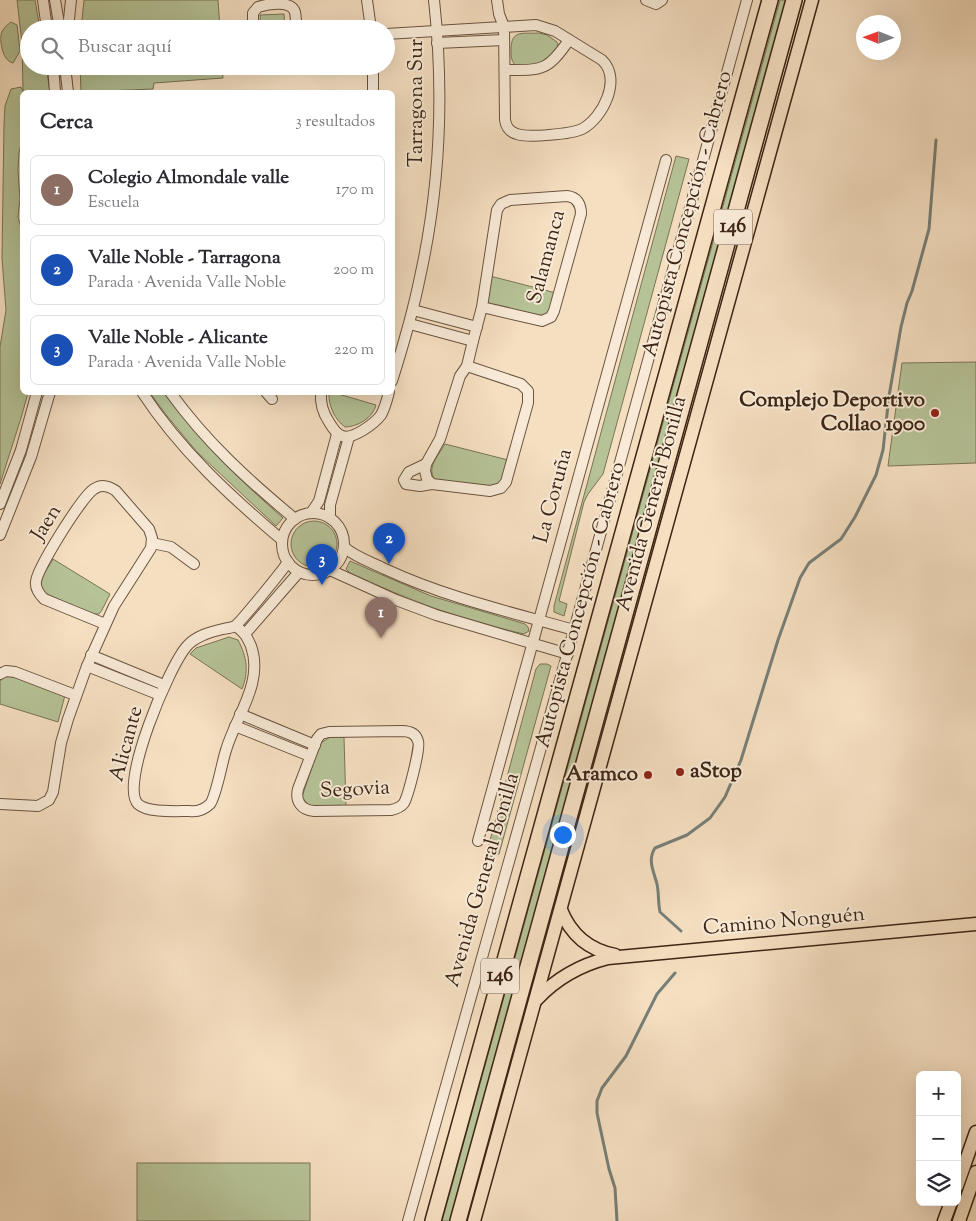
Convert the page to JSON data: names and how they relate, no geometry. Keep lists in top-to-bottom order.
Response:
{
  "streets": {
    "highway": ["Autopista Concepción - Cabrero", "146"],
    "main road": ["Avenida General Bonilla", "Camino Nonguén"],
    "street": [
      "Tarragona Sur",
      "Salamanca",
      "La Coruña",
      "Jaen",
      "Alicante",
      "Segovia"
    ]
  },
  "crossings": [
    ["Avenida General Bonilla", "Camino Nonguén"],
    ["Alicante", "Segovia"]
  ],
  "places": ["Complejo Deportivo Collao 1900", "aStop", "Aramco"],
  "north": "left",
  "page": {
    "search": "Buscar aquí",
    "heading": ["Cerca", "3 resultados"],
    "list": [
      {
        "mark": "1",
        "name": "Colegio Almondale valle",
        "note": "Escuela",
        "value": "170 m"
      },
      {
        "mark": "2",
        "name": "Valle Noble - Tarragona",
        "note": "Parada · Avenida Valle Noble",
        "value": "200 m"
      },
      {
        "mark": "3",
        "name": "Valle Noble - Alicante",
        "note": "Parada · Avenida Valle Noble",
        "value": "220 m"
      }
    ],
    "pins": ["2", "3", "1"],
    "map_buttons": ["+", "−"]
  }
}
